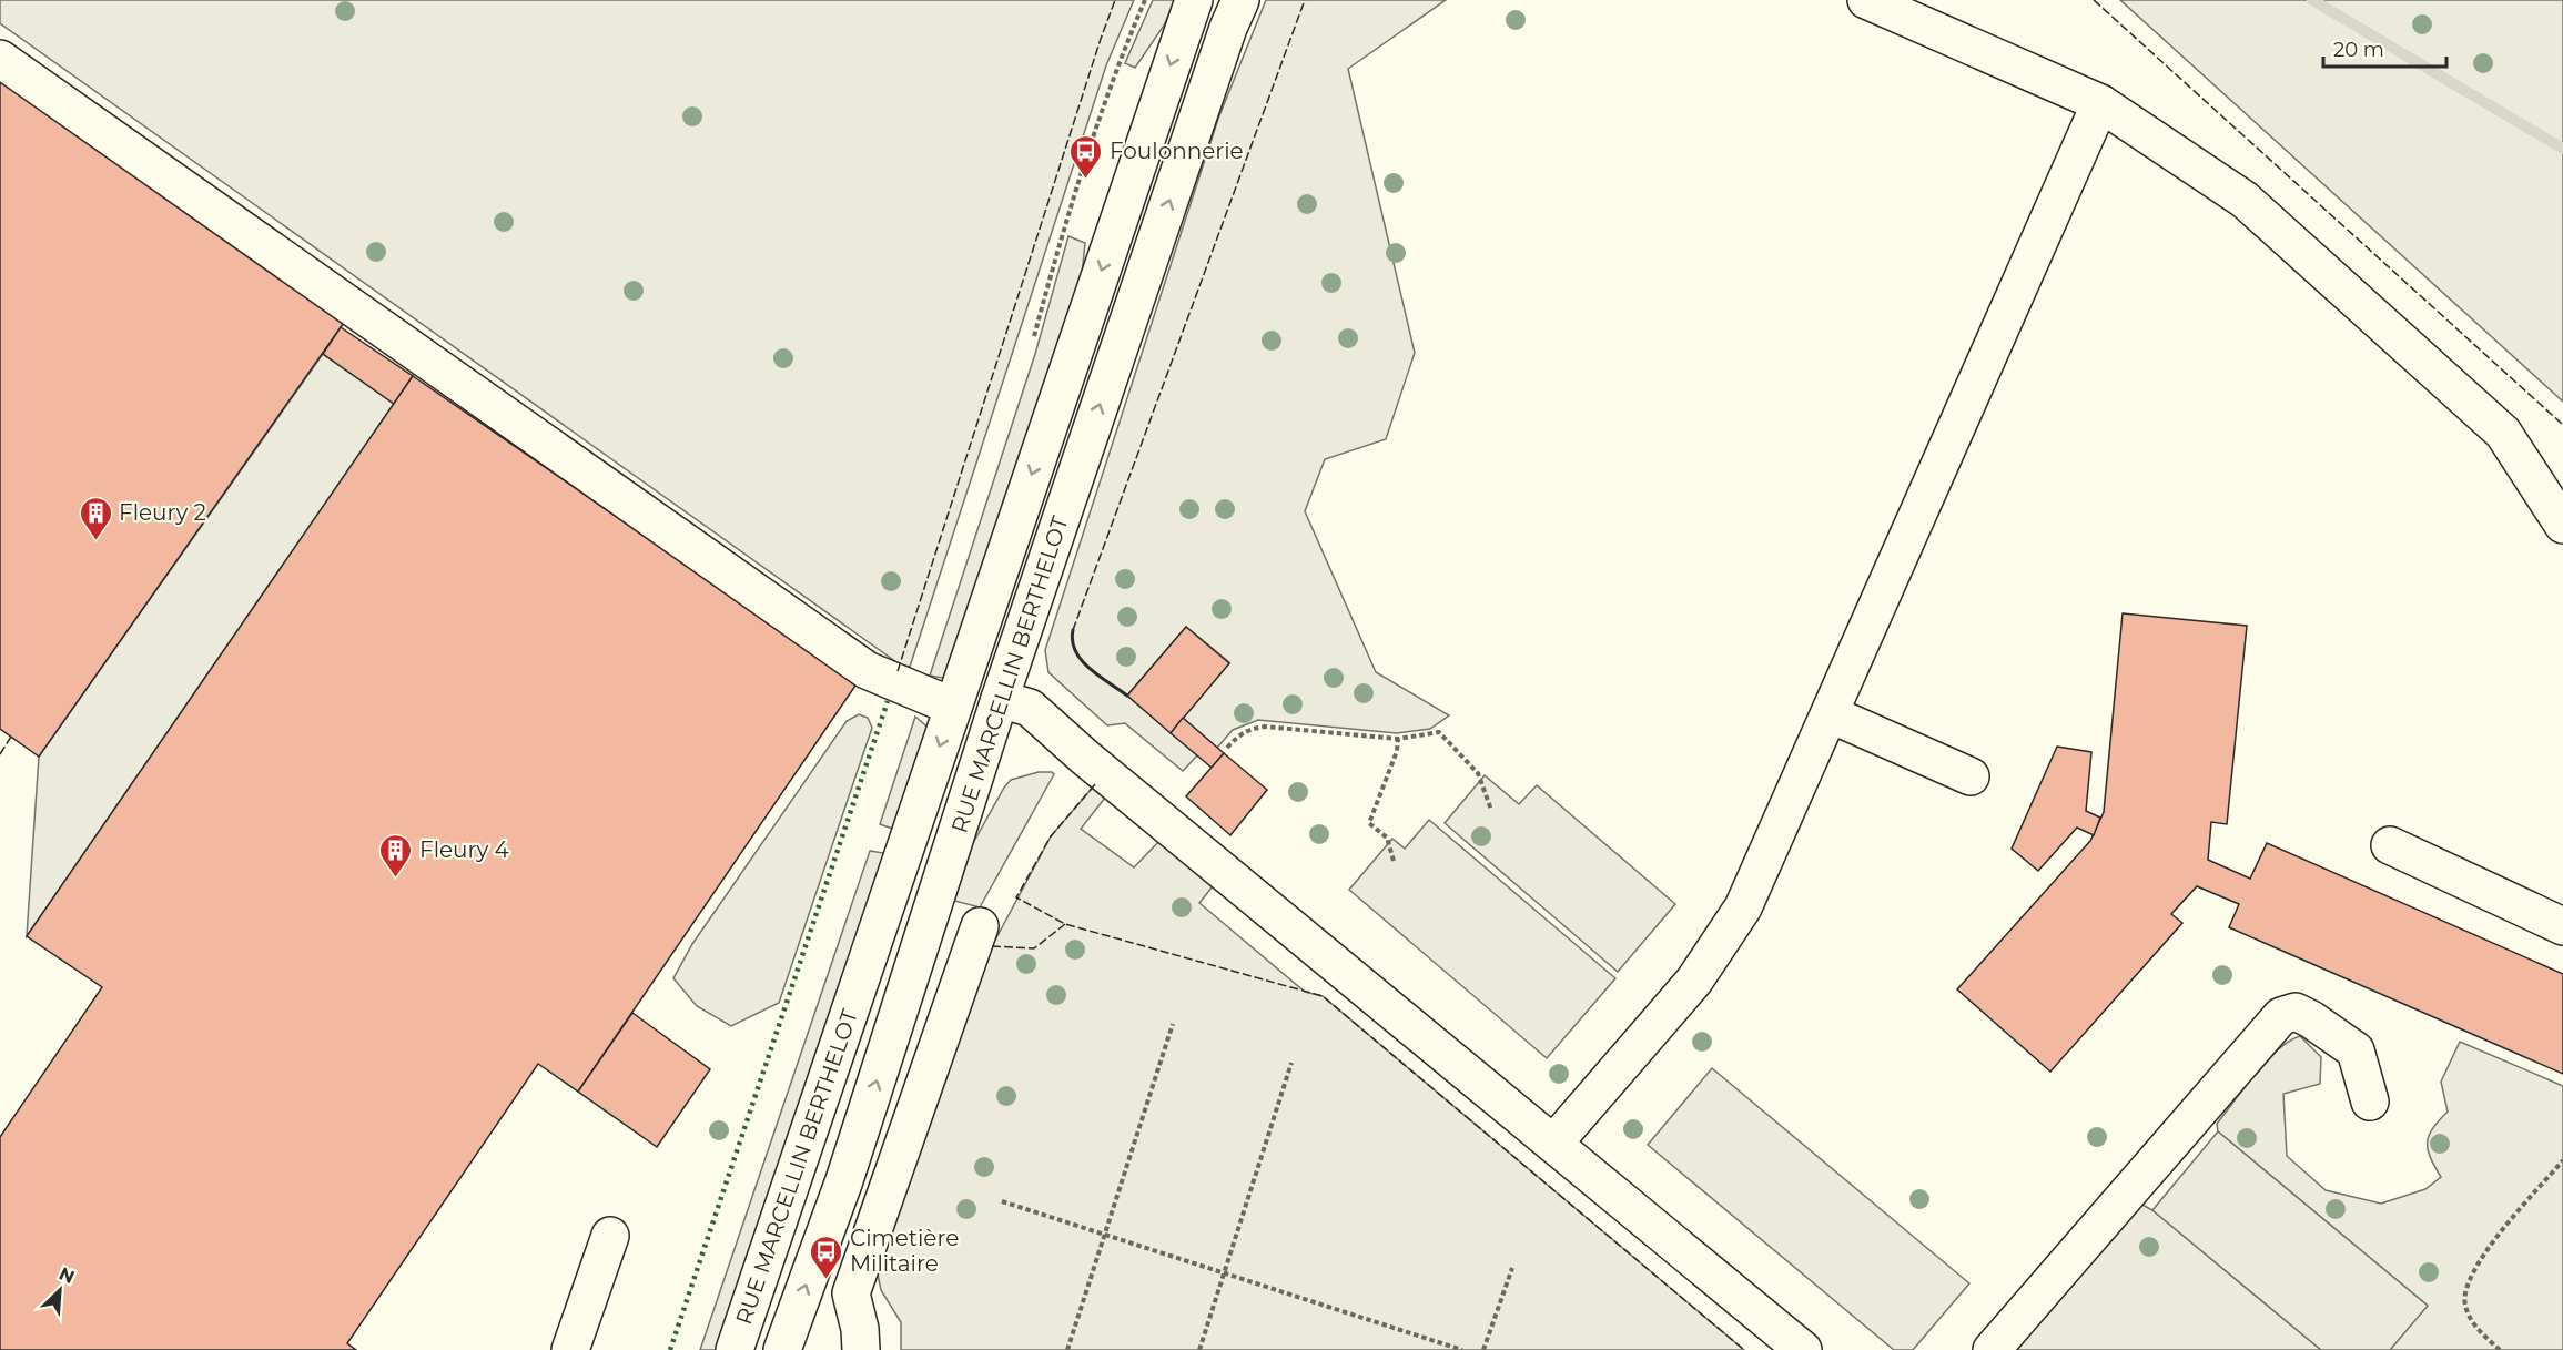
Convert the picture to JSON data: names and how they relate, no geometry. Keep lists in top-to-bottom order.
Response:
{
  "streets": {
    "main road": ["RUE MARCELLIN BERTHELOT"]
  },
  "places": {
    "bus stop": ["Foulonnerie", "Cimetière Militaire"],
    "building": ["Fleury 2", "Fleury 4"]
  },
  "scale_bar": "20 m",
  "north": "top right"
}
